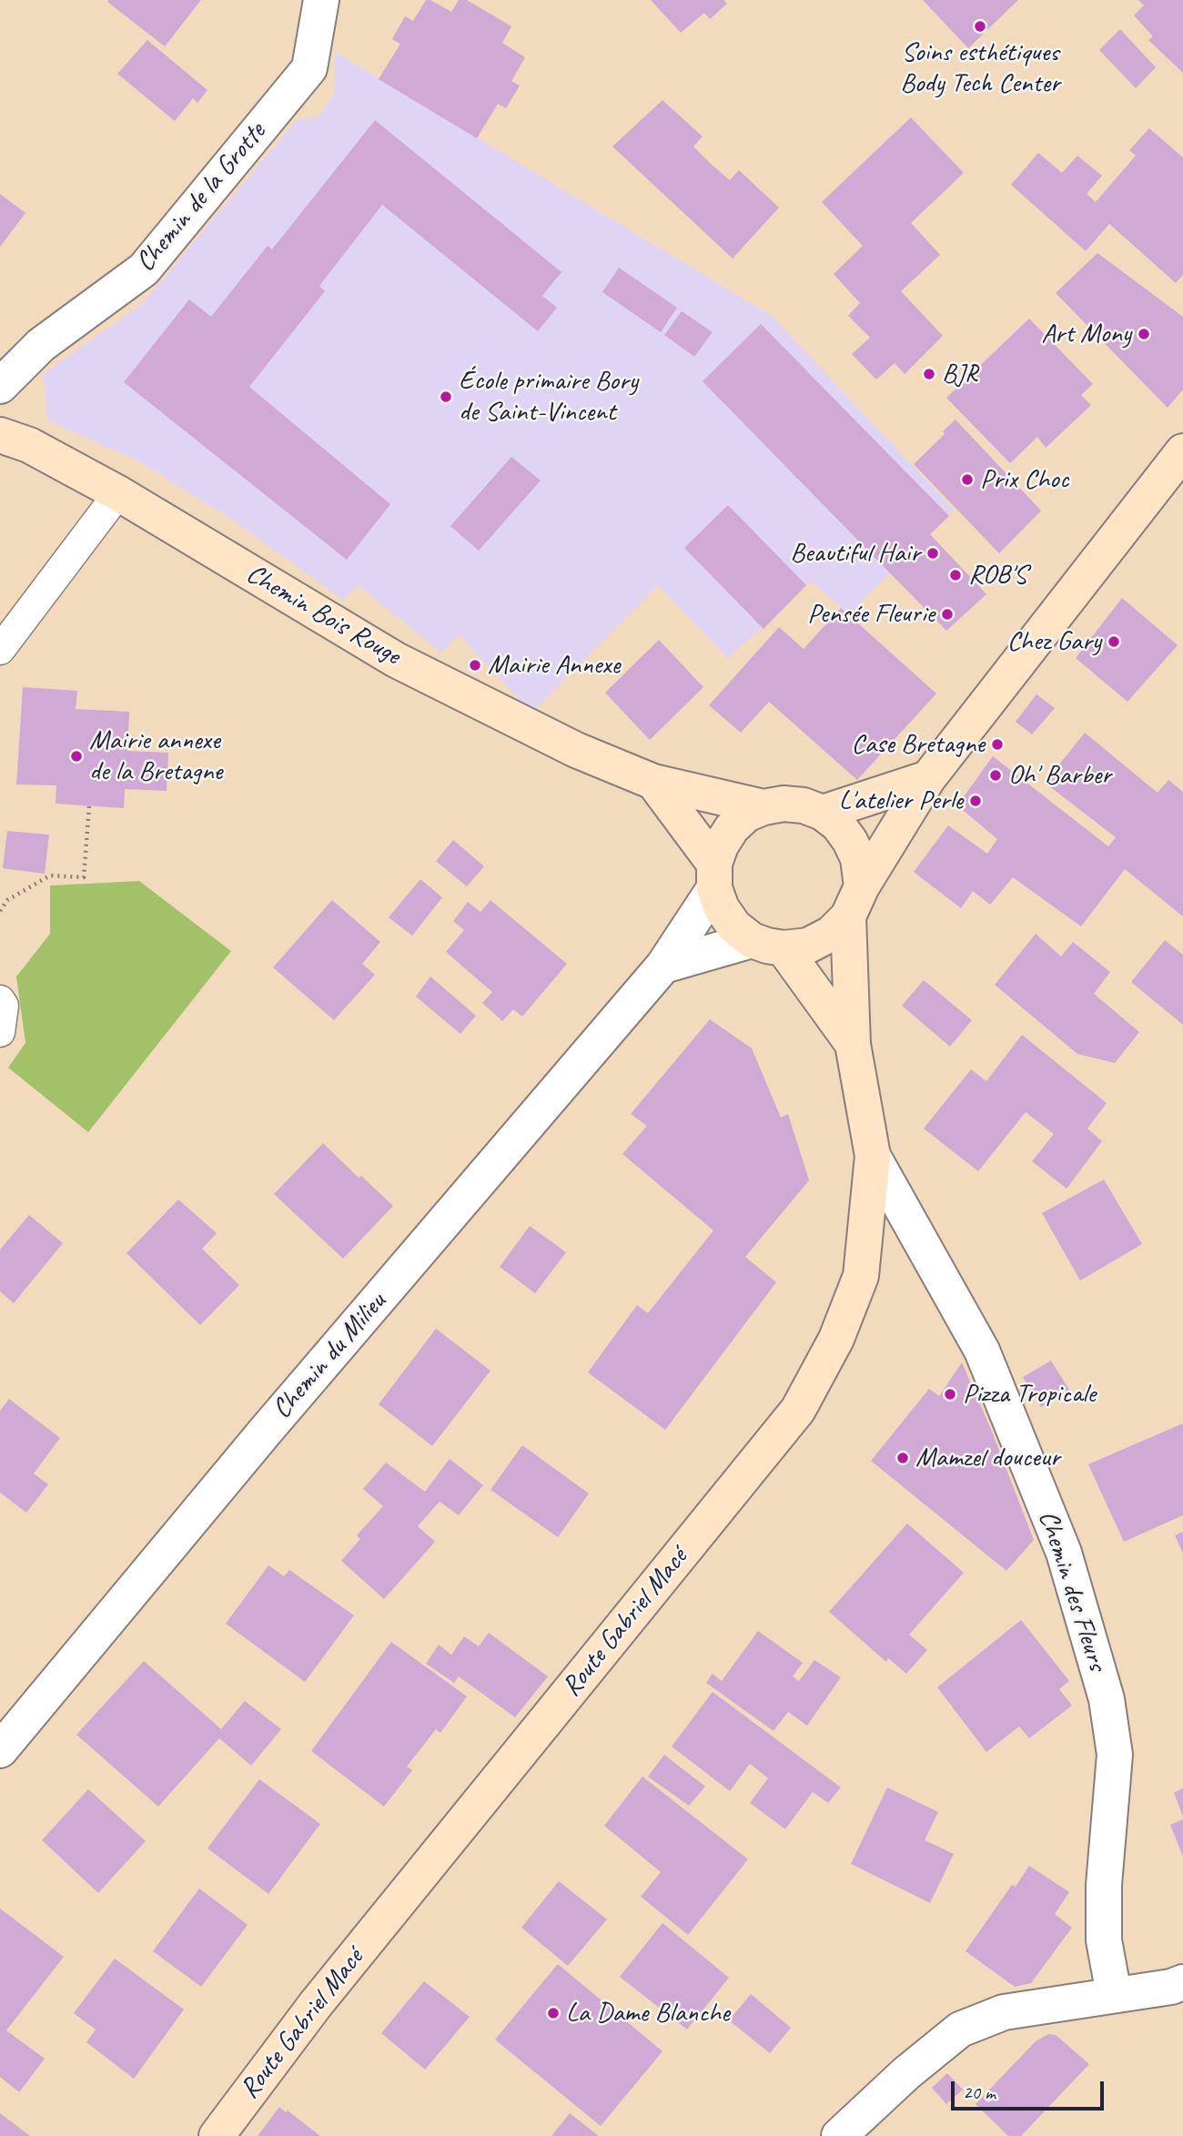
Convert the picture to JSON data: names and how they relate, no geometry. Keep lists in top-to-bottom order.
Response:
{
  "streets": {
    "street": [
      "Chemin de la Grotte",
      "Chemin Bois Rouge",
      "Chemin du Milieu",
      "Chemin des Fleurs",
      "Route Gabriel Macé"
    ]
  },
  "crossings": [
    ["Chemin Bois Rouge", "Chemin du Milieu"],
    ["Chemin Bois Rouge", "Route Gabriel Macé"],
    ["Chemin du Milieu", "Route Gabriel Macé"],
    ["Chemin des Fleurs", "Route Gabriel Macé"]
  ],
  "places": [
    "Soins esthétiques Body Tech Center",
    "Art Mony",
    "BJR",
    "École primaire Bory de Saint-Vincent",
    "Prix Choc",
    "Beautiful Hair",
    "ROB'S",
    "Pensée Fleurie",
    "Chez Gary",
    "Mairie Annexe",
    "Case Bretagne",
    "Mairie annexe de la Bretagne",
    "Oh' Barber",
    "L'atelier Perle",
    "Pizza Tropicale",
    "Mamzel douceur",
    "La Dame Blanche"
  ],
  "scale_bar": "20 m"
}
